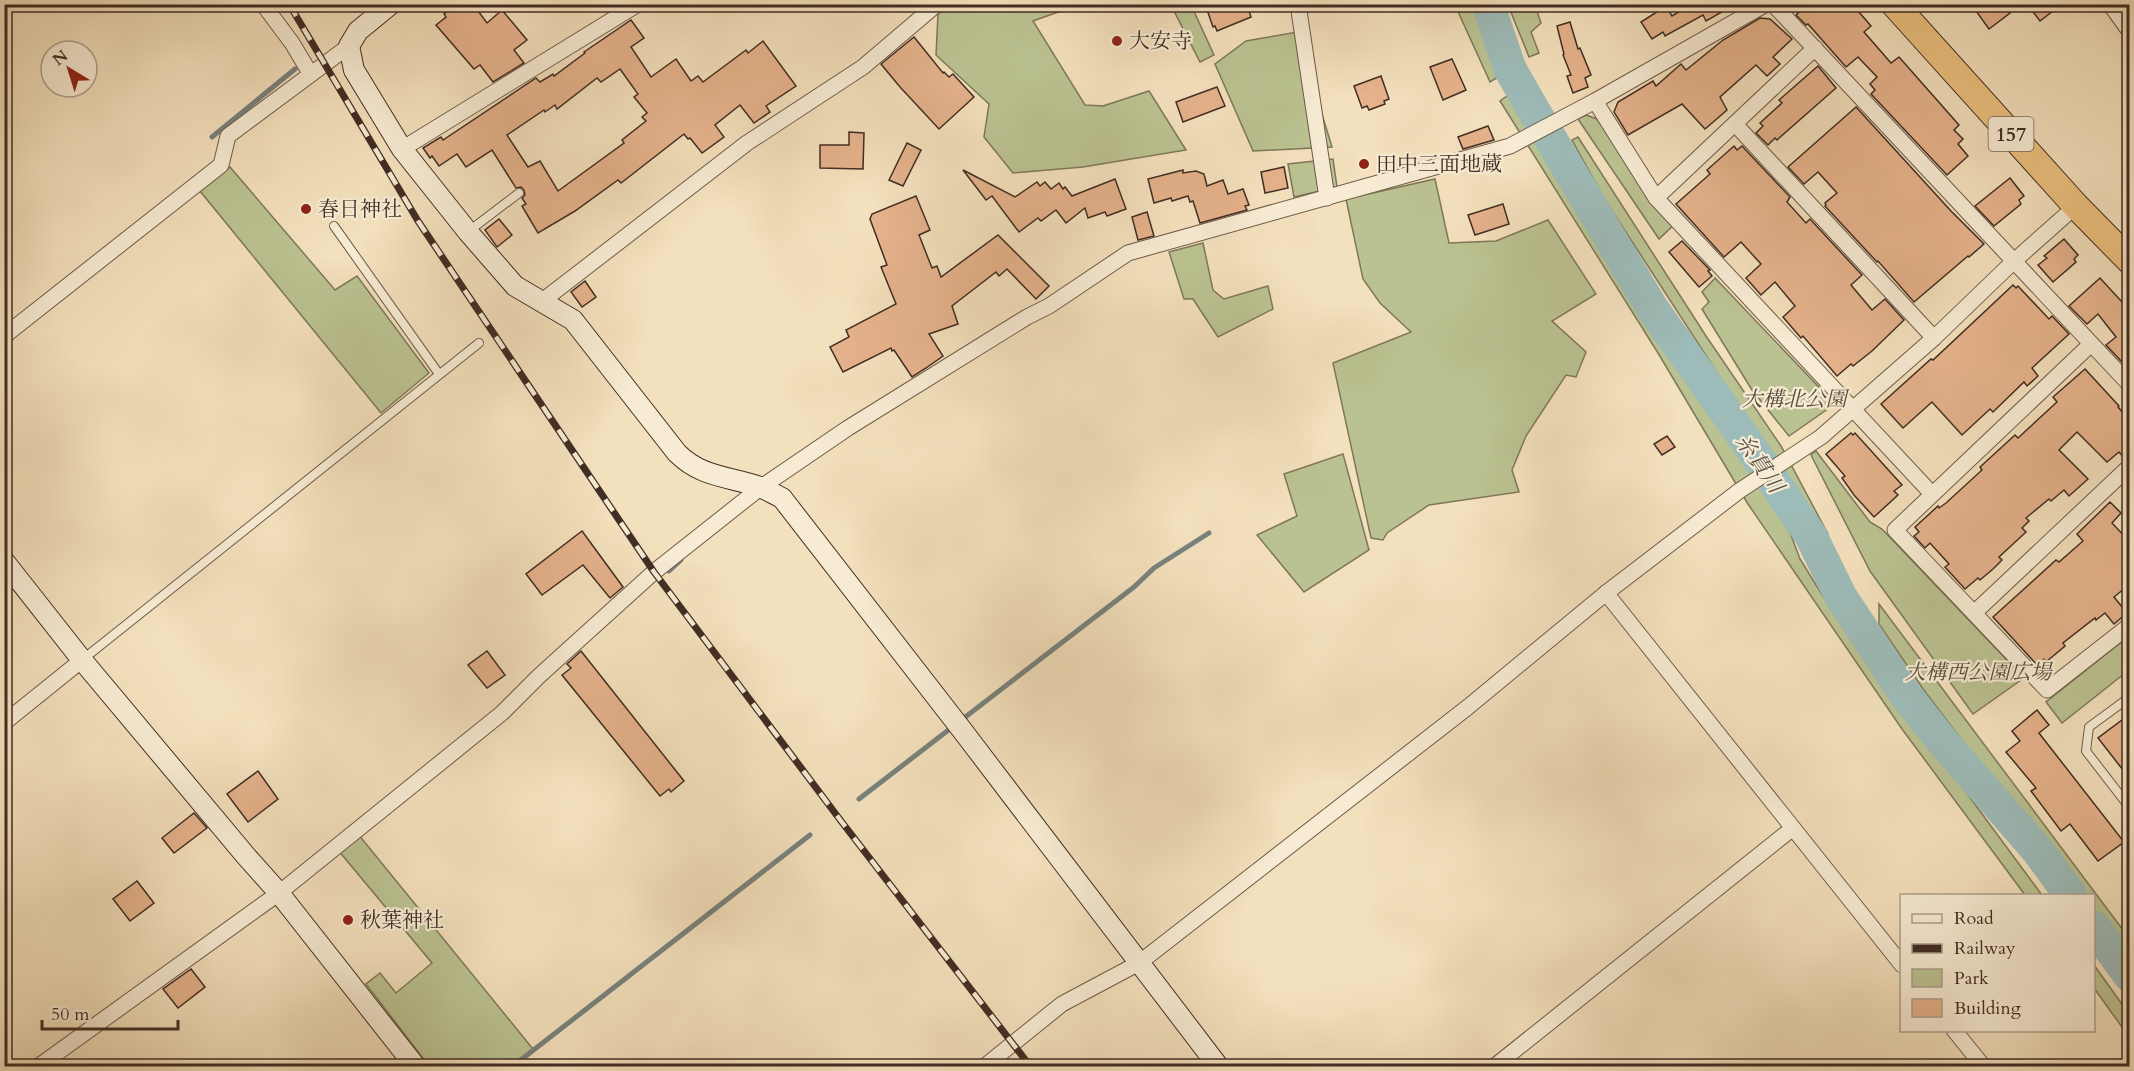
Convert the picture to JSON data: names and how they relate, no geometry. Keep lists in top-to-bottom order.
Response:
{
  "streets": {
    "highway": ["157"]
  },
  "water": ["糸貫川"],
  "parks": ["大構北公園", "大構西公園広場"],
  "places": [
    "大安寺",
    "田中三面地蔵",
    "春日神社",
    "秋葉神社"
  ],
  "legend": [
    "Road",
    "Railway",
    "Park",
    "Building"
  ],
  "scale_bar": "50 m",
  "north": "top left"
}
